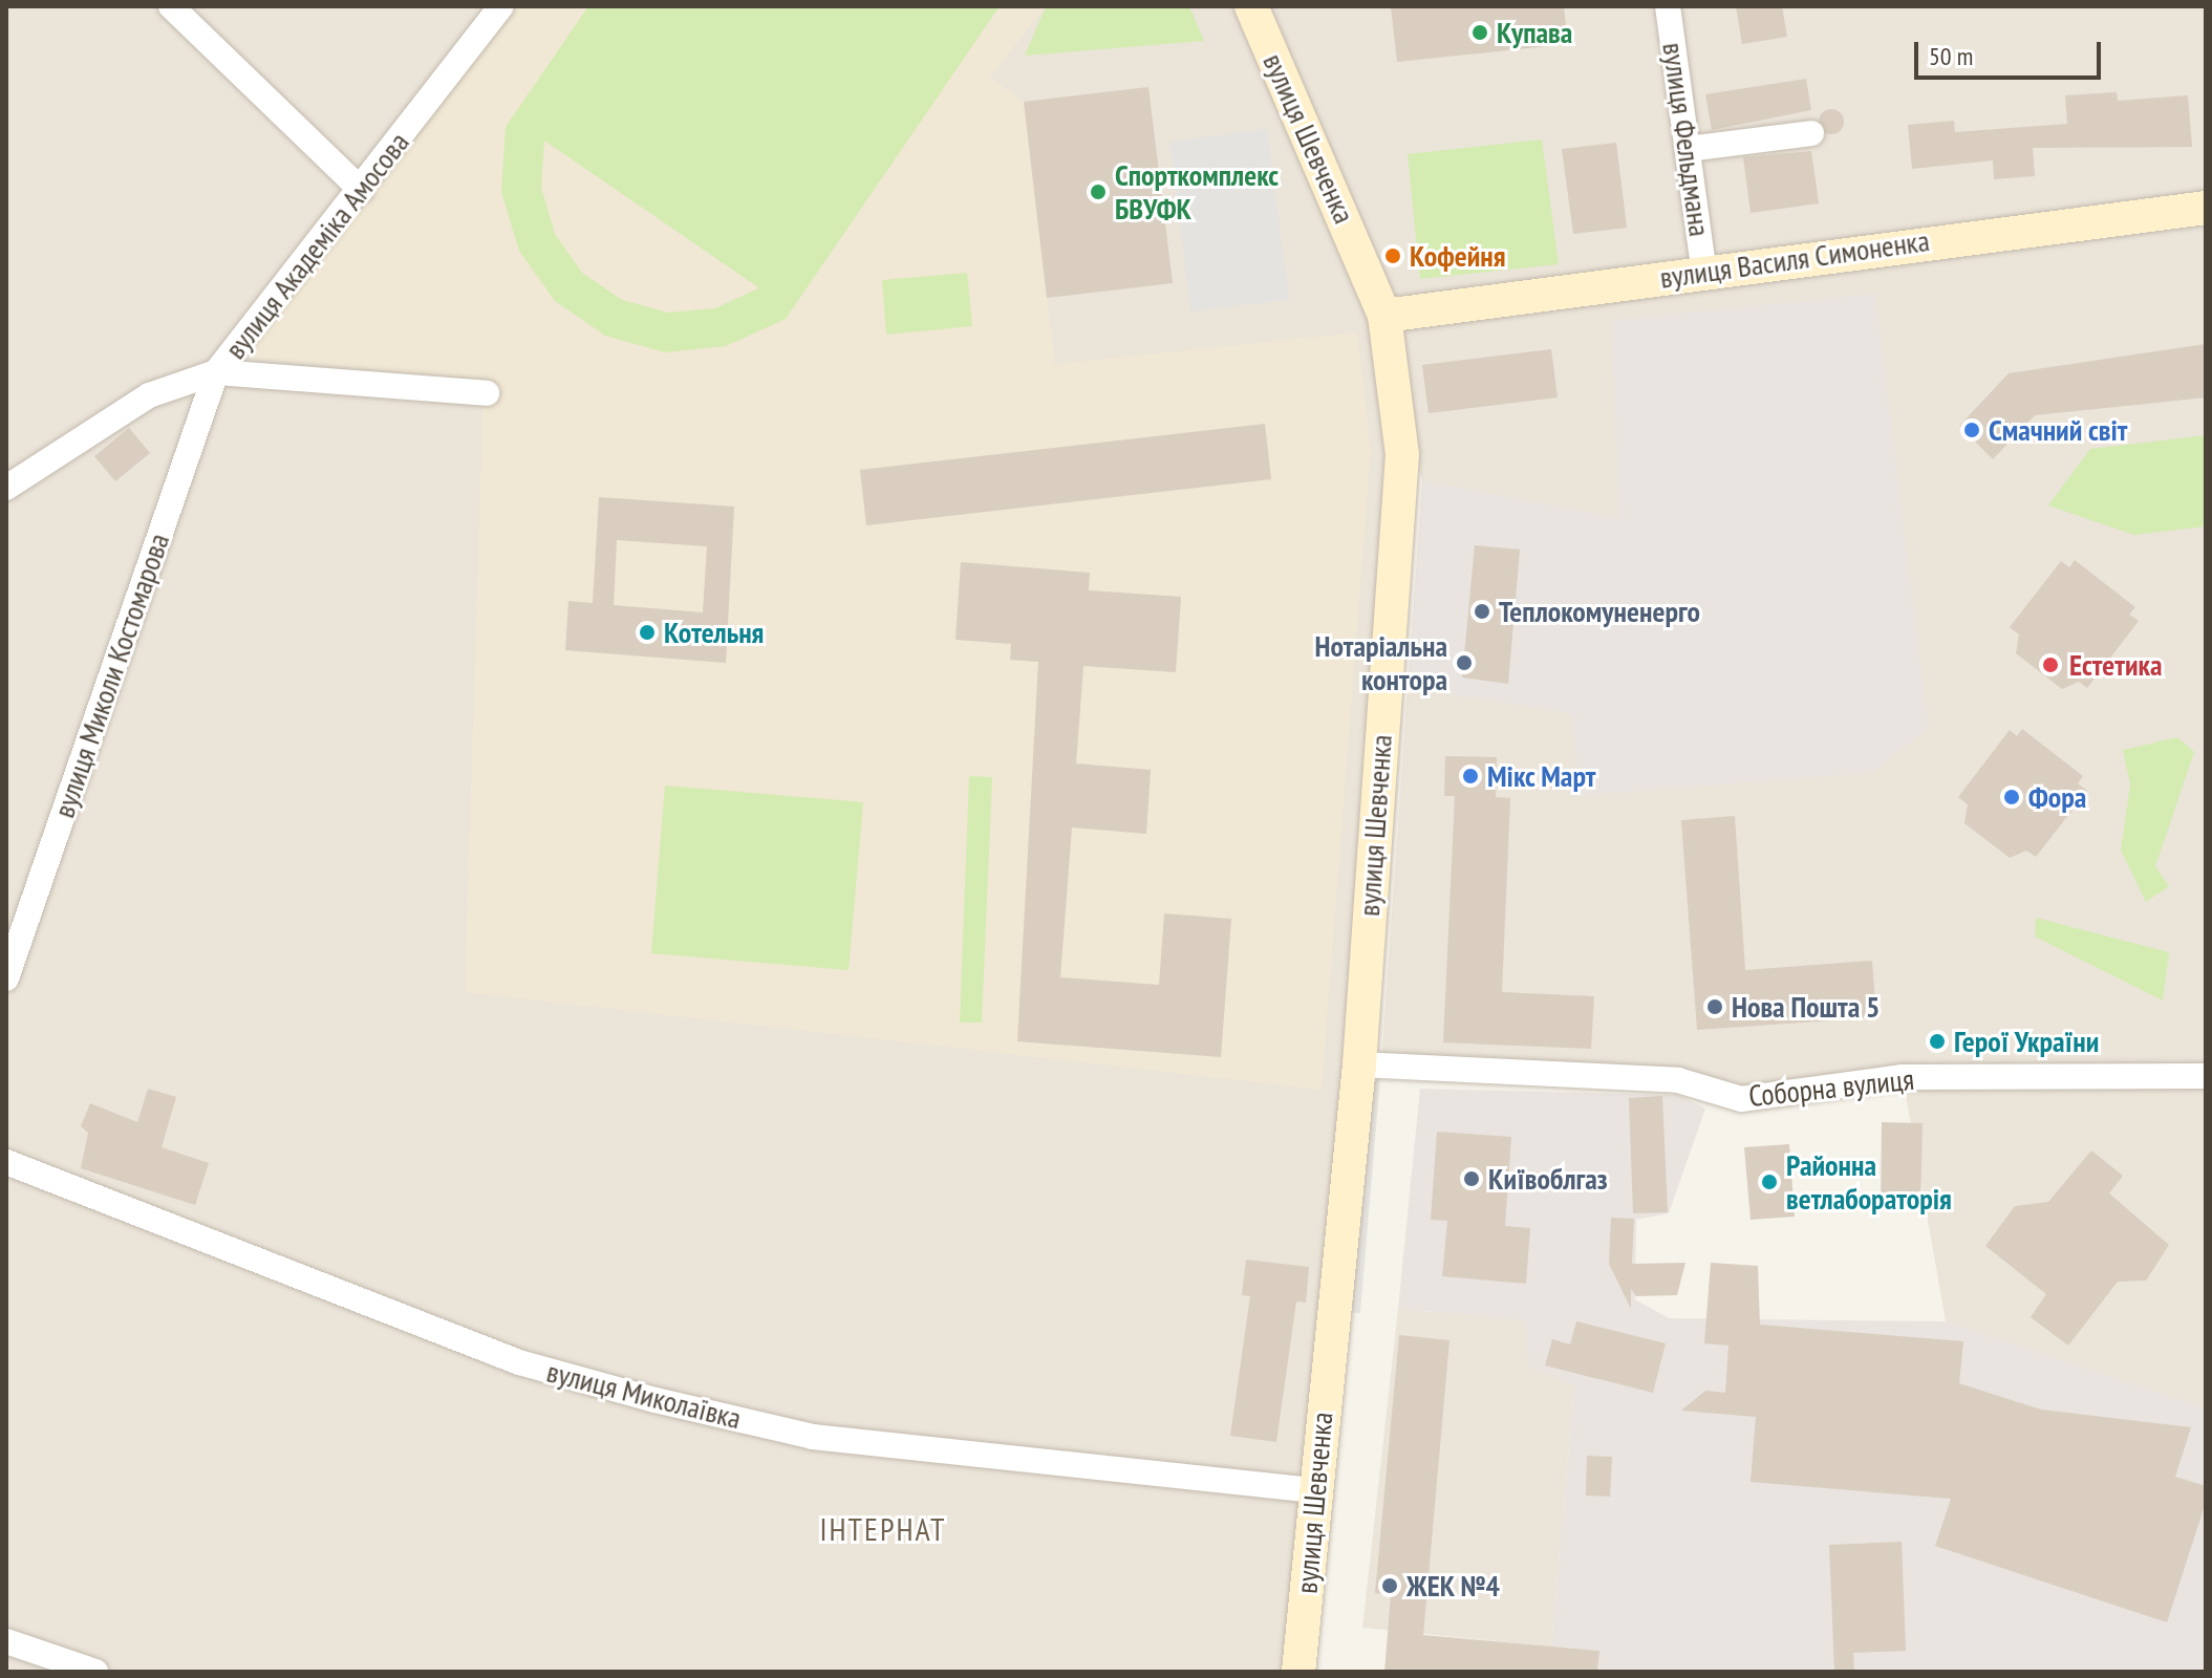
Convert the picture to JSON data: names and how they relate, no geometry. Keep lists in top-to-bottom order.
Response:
{
  "streets": {
    "street": [
      "вулиця Шевченка",
      "вулиця Фельдмана",
      "вулиця Академіка Амосова",
      "вулиця Василя Симоненка",
      "вулиця Миколи Костомарова",
      "Соборна вулиця",
      "вулиця Миколаївка"
    ]
  },
  "crossings": [
    ["вулиця Шевченка", "вулиця Василя Симоненка"],
    ["вулиця Шевченка", "Соборна вулиця"],
    ["вулиця Шевченка", "вулиця Миколаївка"],
    ["вулиця Фельдмана", "вулиця Василя Симоненка"],
    ["вулиця Академіка Амосова", "вулиця Миколи Костомарова"]
  ],
  "districts": ["ІНТЕРНАТ"],
  "places": [
    "Купава",
    "Спорткомплекс БВУФК",
    "Кофейня",
    "Смачний світ",
    "Теплокомуненерго",
    "Котельня",
    "Нотаріальна контора",
    "Естетика",
    "Мікс Март",
    "Фора",
    "Нова Пошта 5",
    "Герої України",
    "Київоблгаз",
    "Районна ветлабораторія",
    "ЖЕК №4"
  ],
  "scale_bar": "50 m"
}
